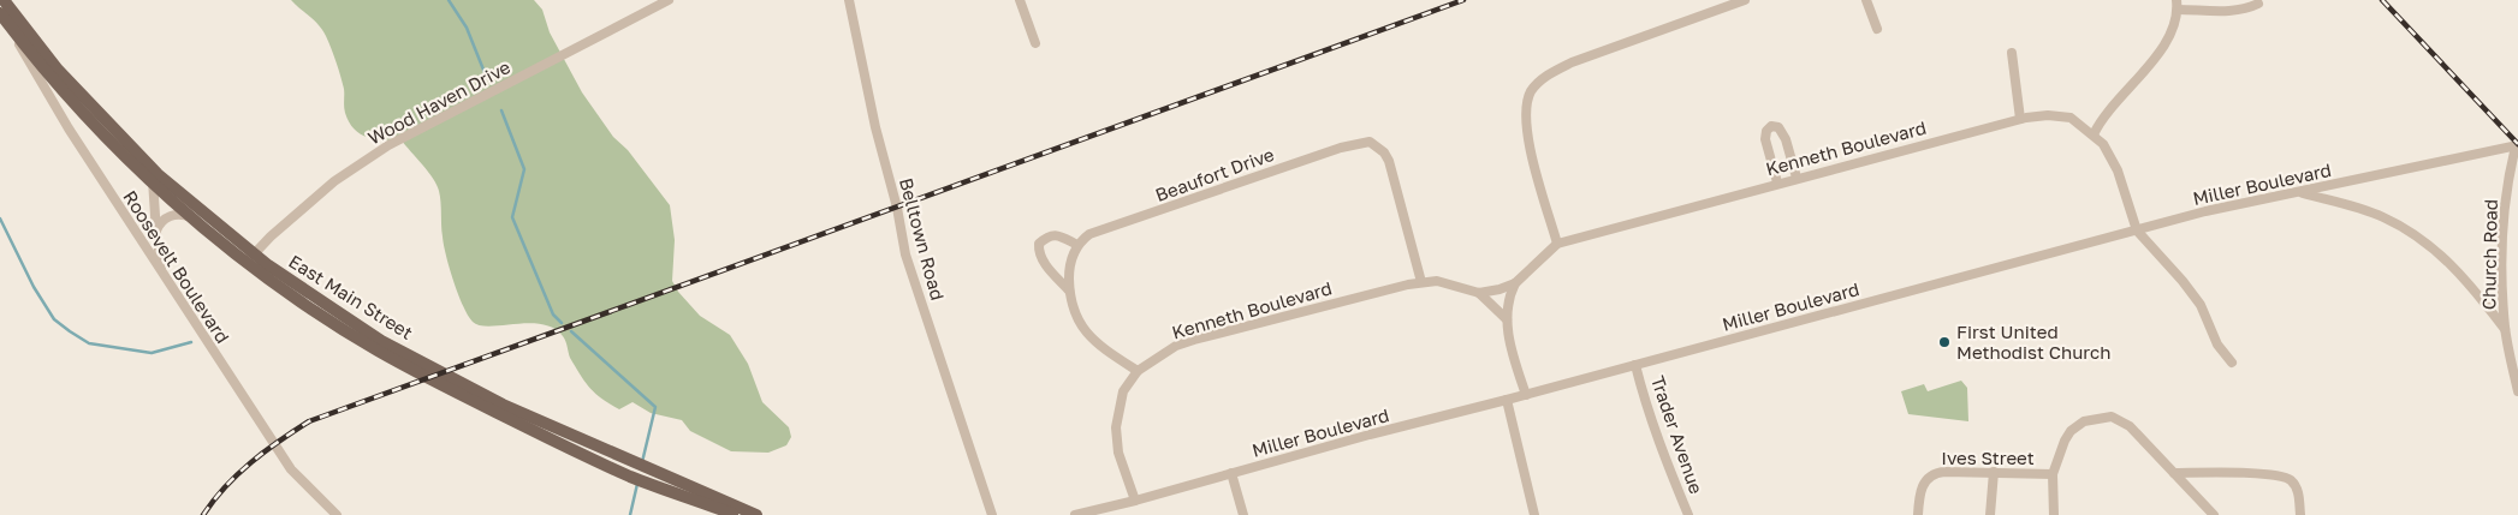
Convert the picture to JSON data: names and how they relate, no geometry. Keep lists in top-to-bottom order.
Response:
{
  "streets": {
    "main road": ["East Main Street"],
    "street": [
      "Wood Haven Drive",
      "Kenneth Boulevard",
      "Beaufort Drive",
      "Miller Boulevard",
      "Belltown Road",
      "Church Road",
      "Roosevelt Boulevard",
      "Trader Avenue",
      "Ives Street"
    ]
  },
  "crossings": [
    ["Wood Haven Drive", "East Main Street"],
    ["Kenneth Boulevard", "Beaufort Drive"],
    ["Kenneth Boulevard", "Miller Boulevard"],
    ["Miller Boulevard", "Church Road"],
    ["Miller Boulevard", "Trader Avenue"],
    ["Roosevelt Boulevard", "East Main Street"]
  ],
  "places": ["First United Methodist Church"]
}
